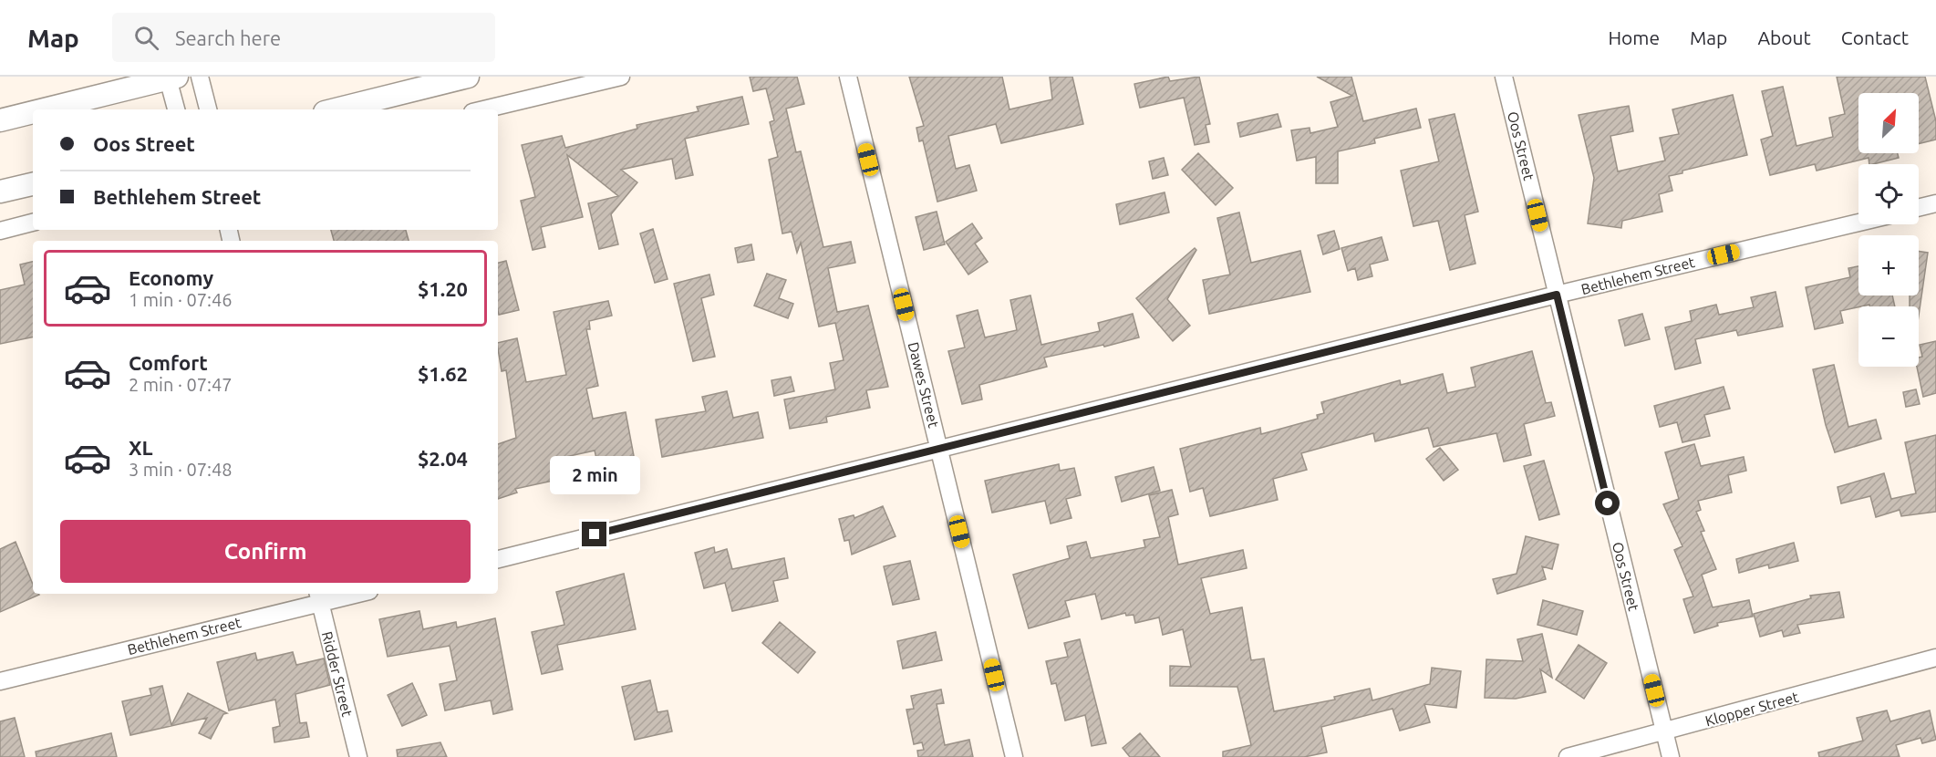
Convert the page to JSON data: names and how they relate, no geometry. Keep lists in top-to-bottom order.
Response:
{
  "streets": {
    "street": [
      "Oos Street",
      "Bethlehem Street",
      "Dawes Street",
      "Ridder Street",
      "Klopper Street"
    ]
  },
  "crossings": [
    ["Oos Street", "Bethlehem Street"],
    ["Oos Street", "Klopper Street"],
    ["Bethlehem Street", "Dawes Street"],
    ["Bethlehem Street", "Ridder Street"]
  ],
  "north": "top right",
  "page": {
    "header": "Map",
    "search": "Search here",
    "nav": [
      "Home",
      "Map",
      "About",
      "Contact"
    ],
    "map_buttons": ["+", "−"],
    "banner": ["Oos Street", "Bethlehem Street"],
    "list": [
      {
        "name": "Economy",
        "note": "1 min · 07:46",
        "value": "$1.20"
      },
      {
        "name": "Comfort",
        "note": "2 min · 07:47",
        "value": "$1.62"
      },
      {
        "name": "XL",
        "note": "3 min · 07:48",
        "value": "$2.04"
      }
    ],
    "bubble": "2 min",
    "buttons": "Confirm"
  }
}
